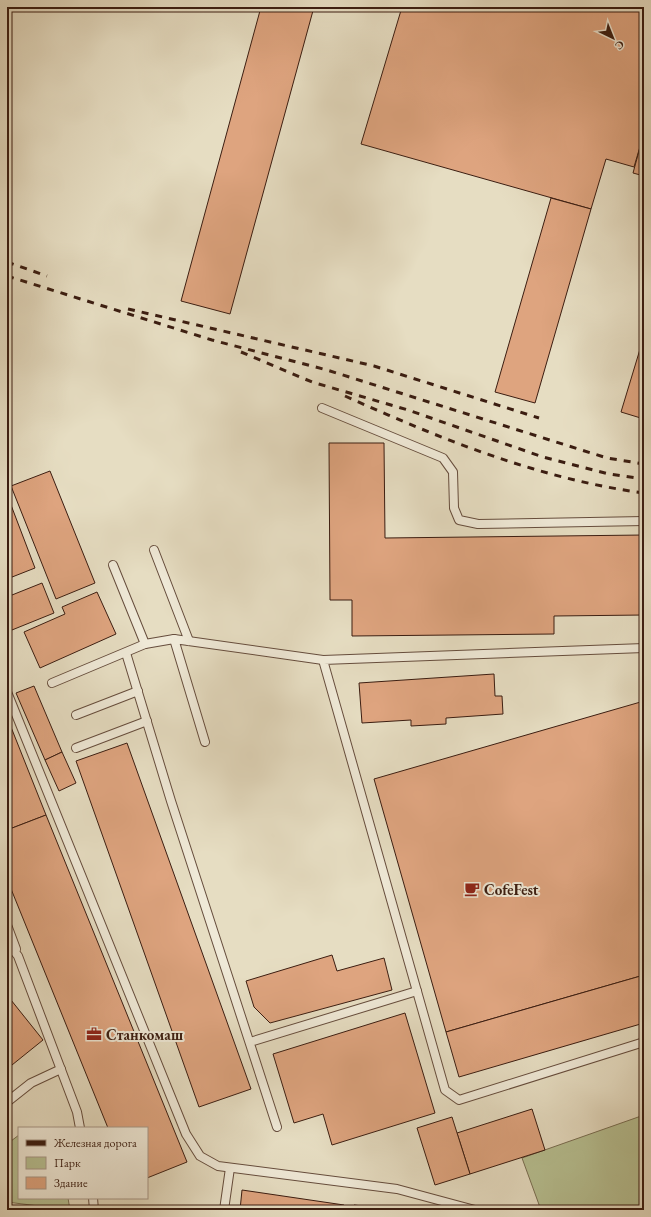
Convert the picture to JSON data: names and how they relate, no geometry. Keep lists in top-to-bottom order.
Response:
{
  "places": {
    "cafe": ["CofeFest"],
    "office": ["Станкомаш"]
  },
  "legend": ["Железная дорога", "Парк", "Здание"],
  "north": "bottom right"
}
